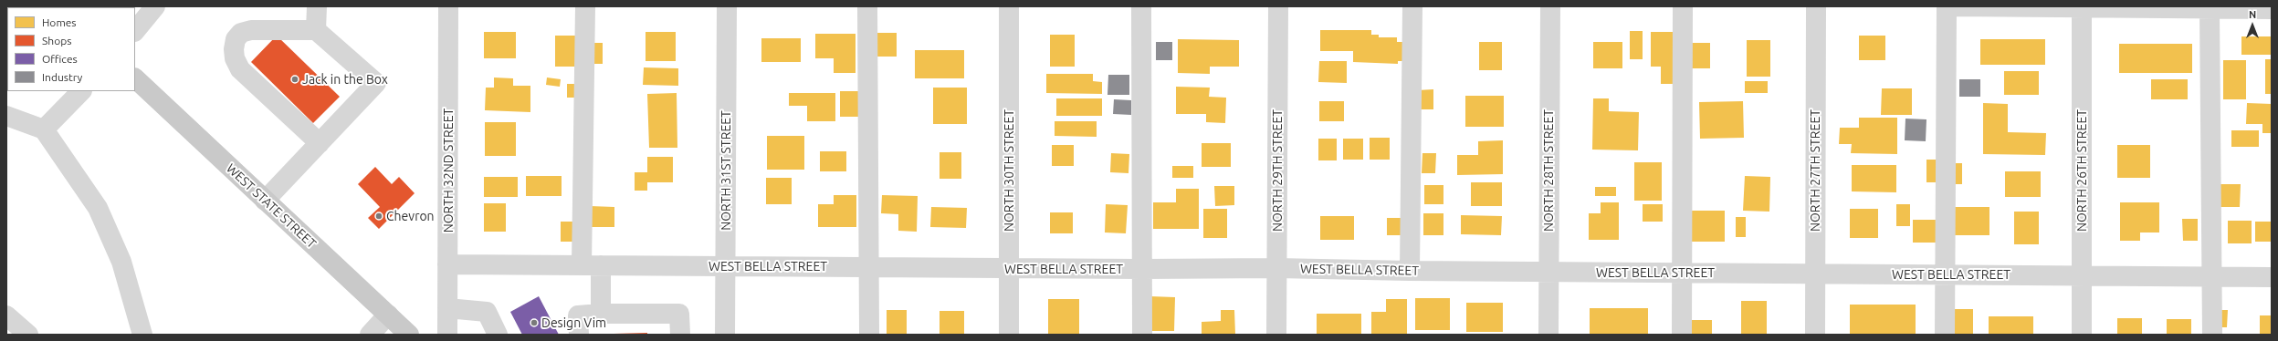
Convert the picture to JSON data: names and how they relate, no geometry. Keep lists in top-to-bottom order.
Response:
{
  "streets": {
    "main road": ["WEST STATE STREET"],
    "street": [
      "NORTH 32ND STREET",
      "NORTH 31ST STREET",
      "NORTH 30TH STREET",
      "NORTH 29TH STREET",
      "NORTH 28TH STREET",
      "NORTH 27TH STREET",
      "NORTH 26TH STREET",
      "WEST BELLA STREET"
    ]
  },
  "crossings": [
    ["NORTH 32ND STREET", "WEST BELLA STREET"],
    ["NORTH 31ST STREET", "WEST BELLA STREET"],
    ["NORTH 30TH STREET", "WEST BELLA STREET"],
    ["NORTH 29TH STREET", "WEST BELLA STREET"],
    ["NORTH 28TH STREET", "WEST BELLA STREET"],
    ["NORTH 27TH STREET", "WEST BELLA STREET"],
    ["NORTH 26TH STREET", "WEST BELLA STREET"]
  ],
  "places": ["Jack in the Box", "Chevron", "Design Vim"],
  "legend": [
    "Homes",
    "Shops",
    "Offices",
    "Industry"
  ],
  "north": "top"
}
